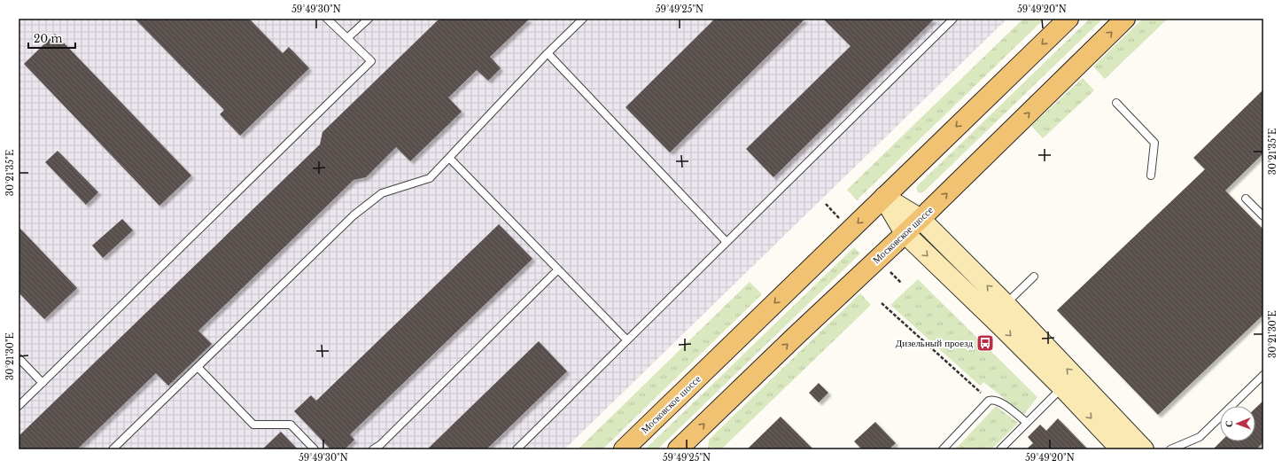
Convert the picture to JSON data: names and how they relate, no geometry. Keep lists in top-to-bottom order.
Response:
{
  "streets": {
    "main road": ["Московское шоссе"]
  },
  "places": {
    "bus stop": ["Дизельный проезд"]
  },
  "scale_bar": "20 m",
  "north": "left",
  "coordinates": [
    "59°49'30\"N",
    "59°49'25\"N",
    "59°49'20\"N",
    "30°21'35\"E",
    "30°21'30\"E"
  ]
}
